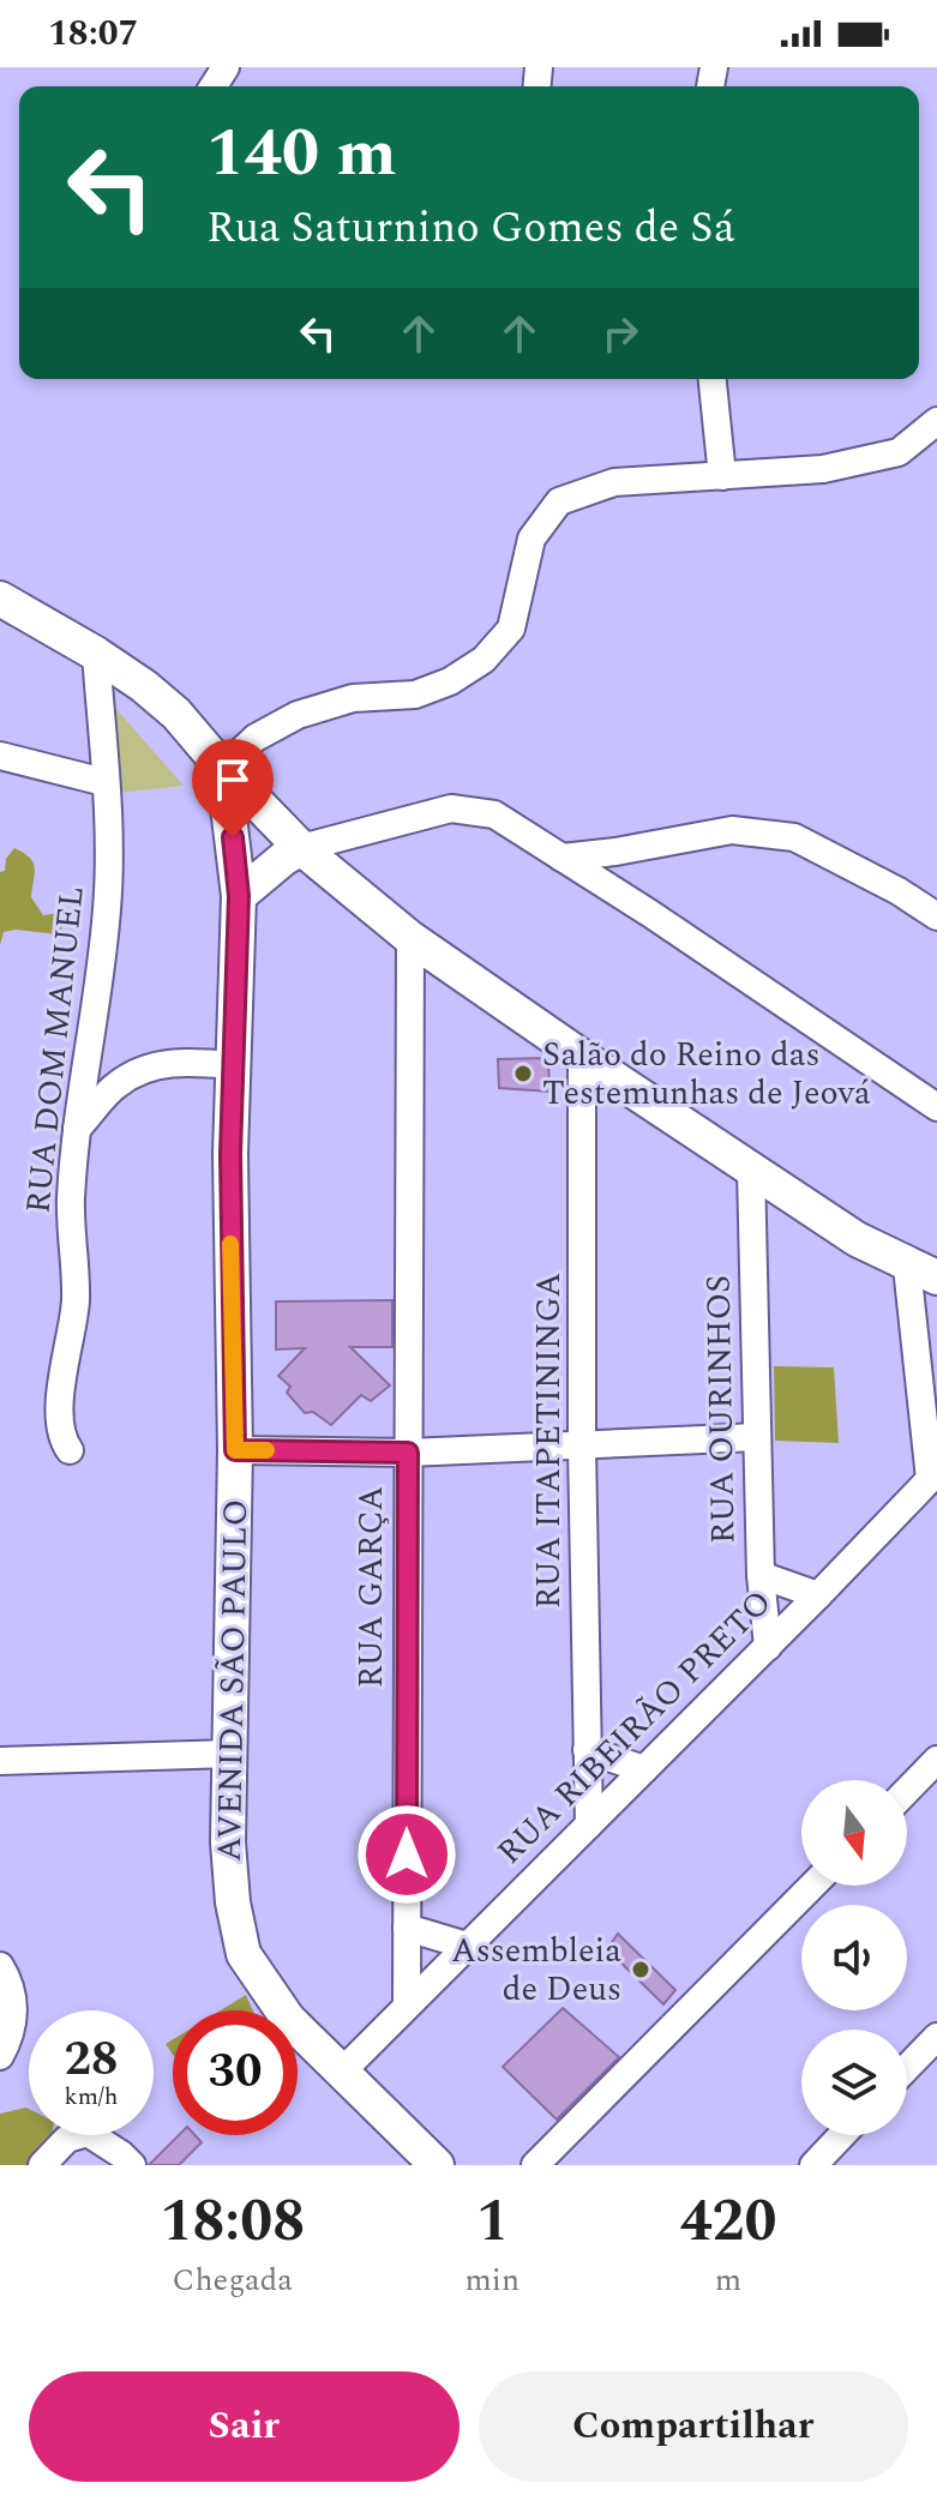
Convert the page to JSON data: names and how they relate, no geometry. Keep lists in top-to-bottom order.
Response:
{
  "streets": {
    "main road": ["AVENIDA SÃO PAULO"],
    "street": [
      "RUA DOM MANUEL",
      "RUA OURINHOS",
      "RUA ITAPETININGA",
      "RUA GARÇA",
      "RUA RIBEIRÃO PRETO"
    ]
  },
  "crossings": [
    ["RUA DOM MANUEL", "AVENIDA SÃO PAULO"],
    ["RUA OURINHOS", "RUA RIBEIRÃO PRETO"],
    ["RUA ITAPETININGA", "RUA RIBEIRÃO PRETO"],
    ["RUA GARÇA", "RUA RIBEIRÃO PRETO"],
    ["AVENIDA SÃO PAULO", "RUA RIBEIRÃO PRETO"]
  ],
  "places": ["Salão do Reino das Testemunhas de Jeová", "Assembleia de Deus"],
  "north": "bottom",
  "page": {
    "status": "18:07",
    "turn": ["140 m", "Rua Saturnino Gomes de Sá"],
    "speed": "28 km/h",
    "limit": "30",
    "eta": [
      "18:08",
      "Chegada",
      "1",
      "min",
      "420",
      "m"
    ],
    "buttons": ["Sair", "Compartilhar"]
  }
}
